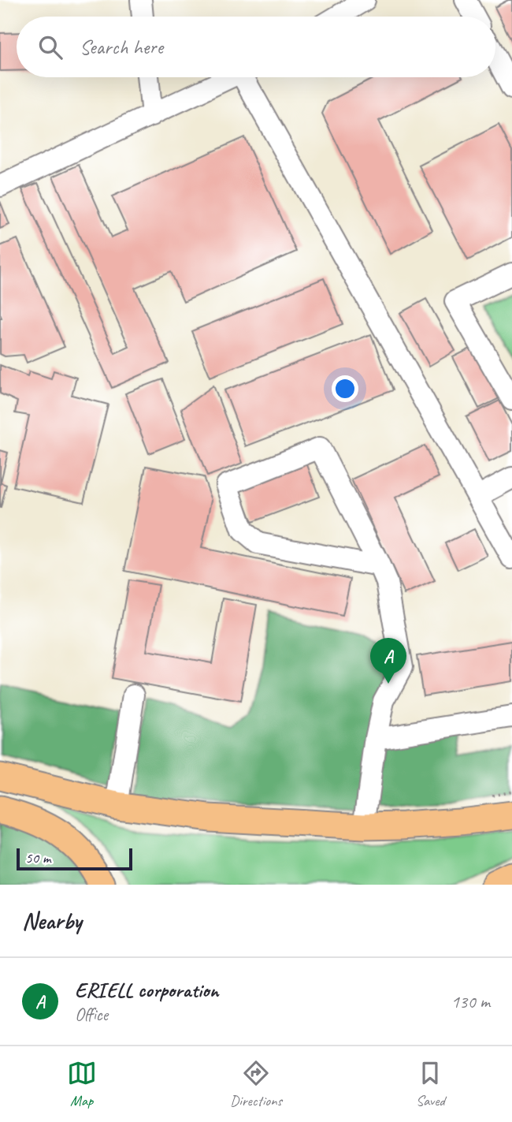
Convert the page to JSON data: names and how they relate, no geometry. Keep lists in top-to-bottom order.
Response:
{
  "scale_bar": "50 m",
  "page": {
    "search": "Search here",
    "pins": "A",
    "scale": "50 m",
    "heading": "Nearby",
    "list": [
      {
        "mark": "A",
        "name": "ERIELL corporation",
        "note": "Office",
        "value": "130 m"
      }
    ],
    "nav": ["Map", "Directions", "Saved"]
  }
}
